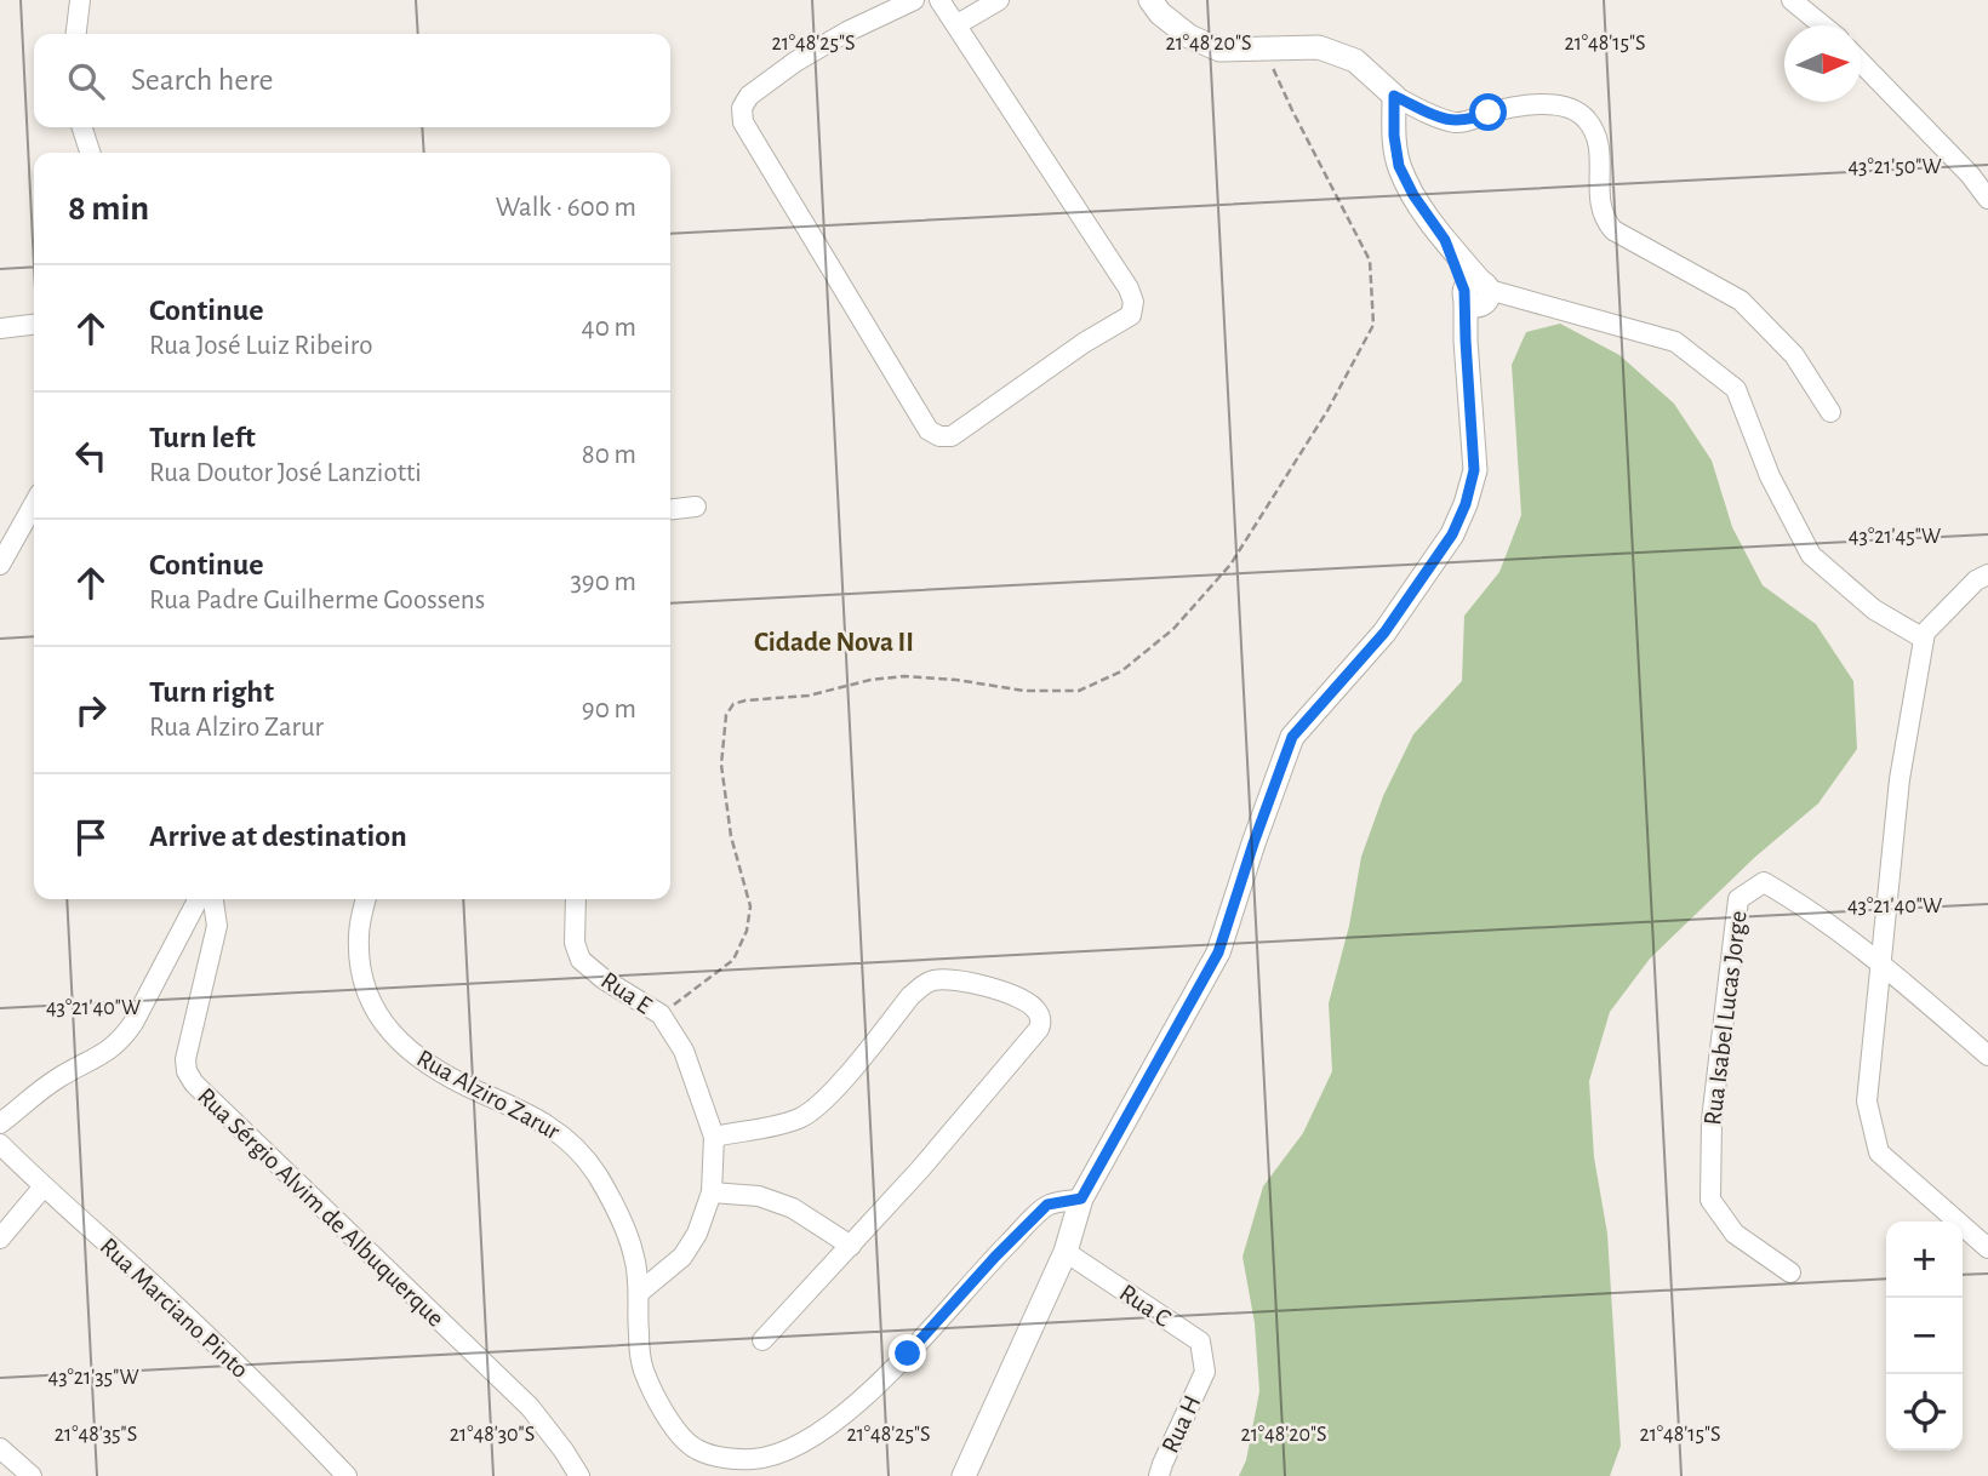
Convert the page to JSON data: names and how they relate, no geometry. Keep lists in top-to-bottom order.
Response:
{
  "streets": {
    "street": [
      "Rua E",
      "Rua Isabel Lucas Jorge",
      "Rua Alziro Zarur",
      "Rua Sérgio Alvim de Albuquerque",
      "Rua C",
      "Rua Marciano Pinto",
      "Rua H"
    ]
  },
  "crossings": [
    ["Rua C", "Rua H"]
  ],
  "districts": ["Cidade Nova II"],
  "north": "right",
  "page": {
    "search": "Search here",
    "heading": ["8 min", "Walk · 600 m"],
    "list": [
      ["Continue", "Rua José Luiz Ribeiro", "40 m"],
      ["Turn left", "Rua Doutor José Lanziotti", "80 m"],
      ["Continue", "Rua Padre Guilherme Goossens", "390 m"],
      ["Turn right", "Rua Alziro Zarur", "90 m"],
      "Arrive at destination"
    ],
    "map_buttons": ["+", "−"]
  },
  "coordinates": [
    "21°48'25\"S",
    "21°48'20\"S",
    "21°48'15\"S",
    "43°21'50\"W",
    "43°21'45\"W",
    "43°21'40\"W",
    "43°21'35\"W",
    "21°48'35\"S",
    "21°48'30\"S"
  ]
}
